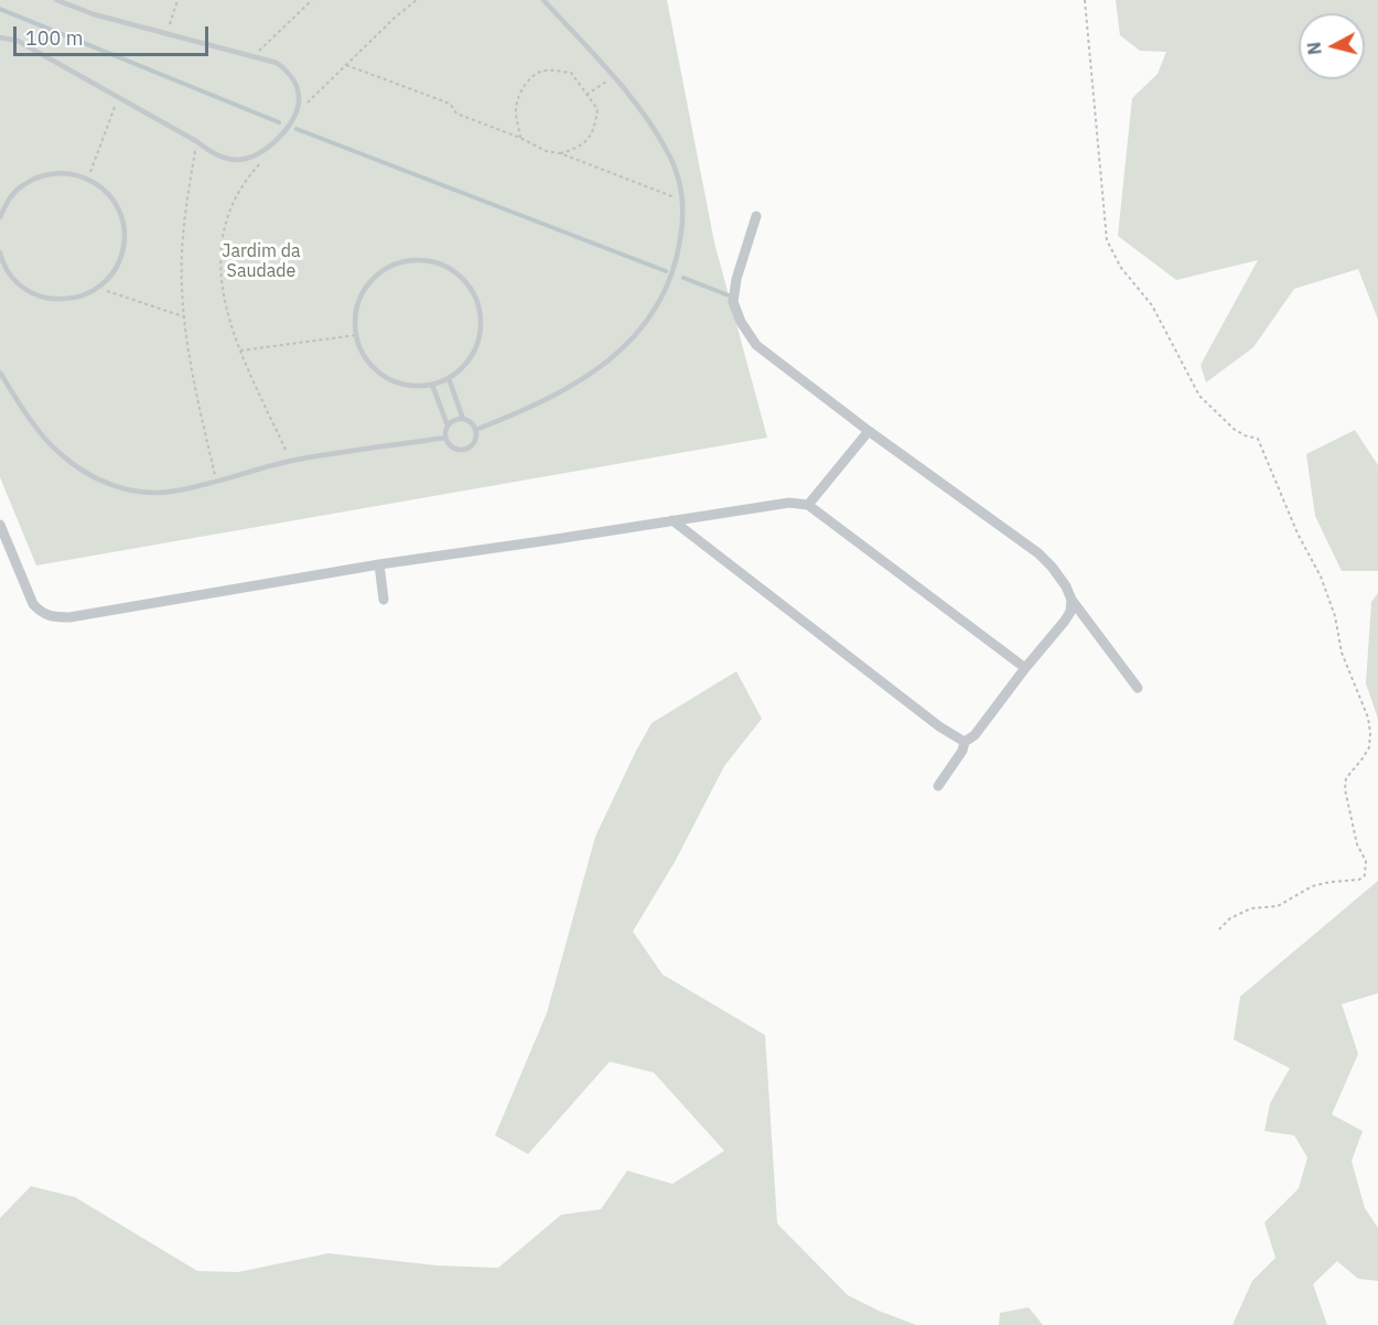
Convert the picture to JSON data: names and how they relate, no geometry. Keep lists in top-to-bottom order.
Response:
{
  "parks": ["Jardim da Saudade"],
  "scale_bar": "100 m",
  "north": "left"
}
